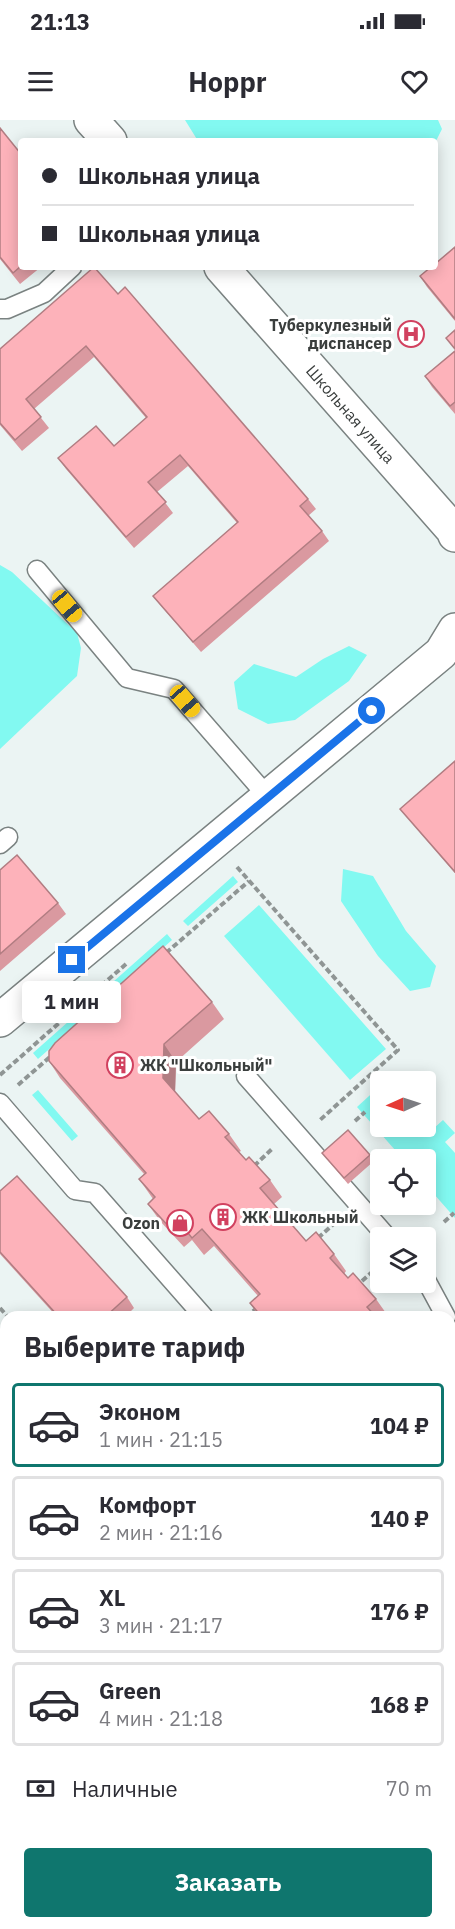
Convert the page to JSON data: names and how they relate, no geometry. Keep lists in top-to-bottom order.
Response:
{
  "streets": {
    "street": ["Школьная улица"]
  },
  "places": {
    "hospital": ["Туберкулезный диспансер"],
    "building": ["ЖК \"Школьный\"", "ЖК Школьный"],
    "shop": ["Ozon"]
  },
  "north": "left",
  "page": {
    "status": "21:13",
    "header": "Hoppr",
    "banner": ["Школьная улица", "Школьная улица"],
    "bubble": "1 мин",
    "heading": "Выберите тариф",
    "list": [
      {
        "name": "Эконом",
        "note": "1 мин · 21:15",
        "value": "104 ₽"
      },
      {
        "name": "Комфорт",
        "note": "2 мин · 21:16",
        "value": "140 ₽"
      },
      {
        "name": "XL",
        "note": "3 мин · 21:17",
        "value": "176 ₽"
      },
      {
        "name": "Green",
        "note": "4 мин · 21:18",
        "value": "168 ₽"
      }
    ],
    "pay": ["Наличные", "70 m"],
    "buttons": "Заказать"
  }
}
